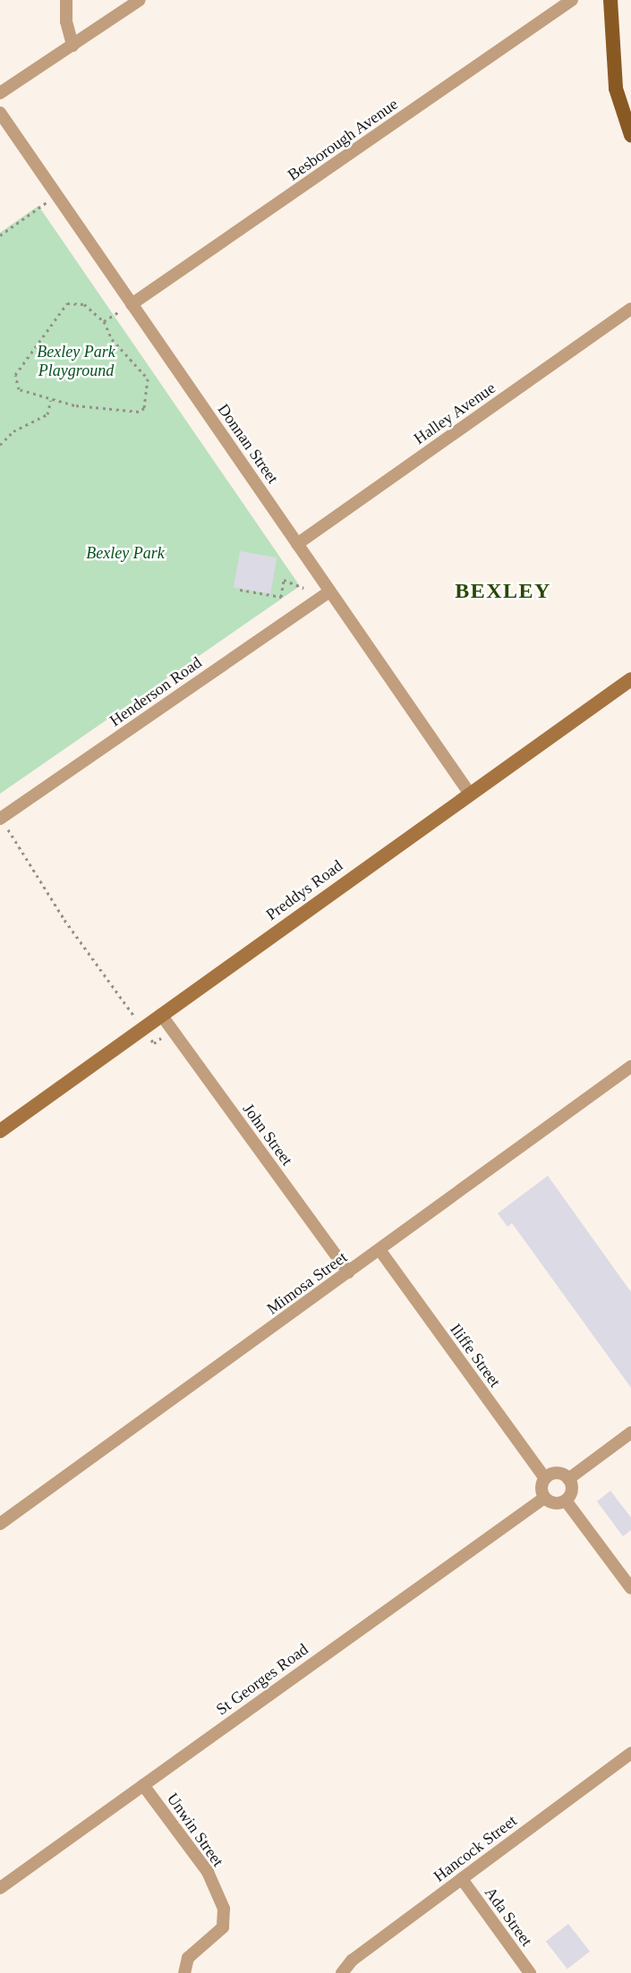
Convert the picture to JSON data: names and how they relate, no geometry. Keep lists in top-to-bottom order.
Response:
{
  "streets": {
    "main road": ["Preddys Road"],
    "street": [
      "Besborough Avenue",
      "Halley Avenue",
      "Donnan Street",
      "Henderson Road",
      "John Street",
      "Mimosa Street",
      "Iliffe Street",
      "St Georges Road",
      "Unwin Street",
      "Hancock Street",
      "Ada Street"
    ]
  },
  "crossings": [
    ["Besborough Avenue", "Donnan Street"],
    ["Halley Avenue", "Donnan Street"],
    ["Donnan Street", "Henderson Road"],
    ["Donnan Street", "Preddys Road"],
    ["Preddys Road", "John Street"],
    ["John Street", "Mimosa Street"],
    ["Mimosa Street", "Iliffe Street"],
    ["Iliffe Street", "St Georges Road"],
    ["St Georges Road", "Unwin Street"],
    ["Hancock Street", "Ada Street"]
  ],
  "districts": ["BEXLEY"],
  "parks": ["Bexley Park Playground", "Bexley Park"]
}
